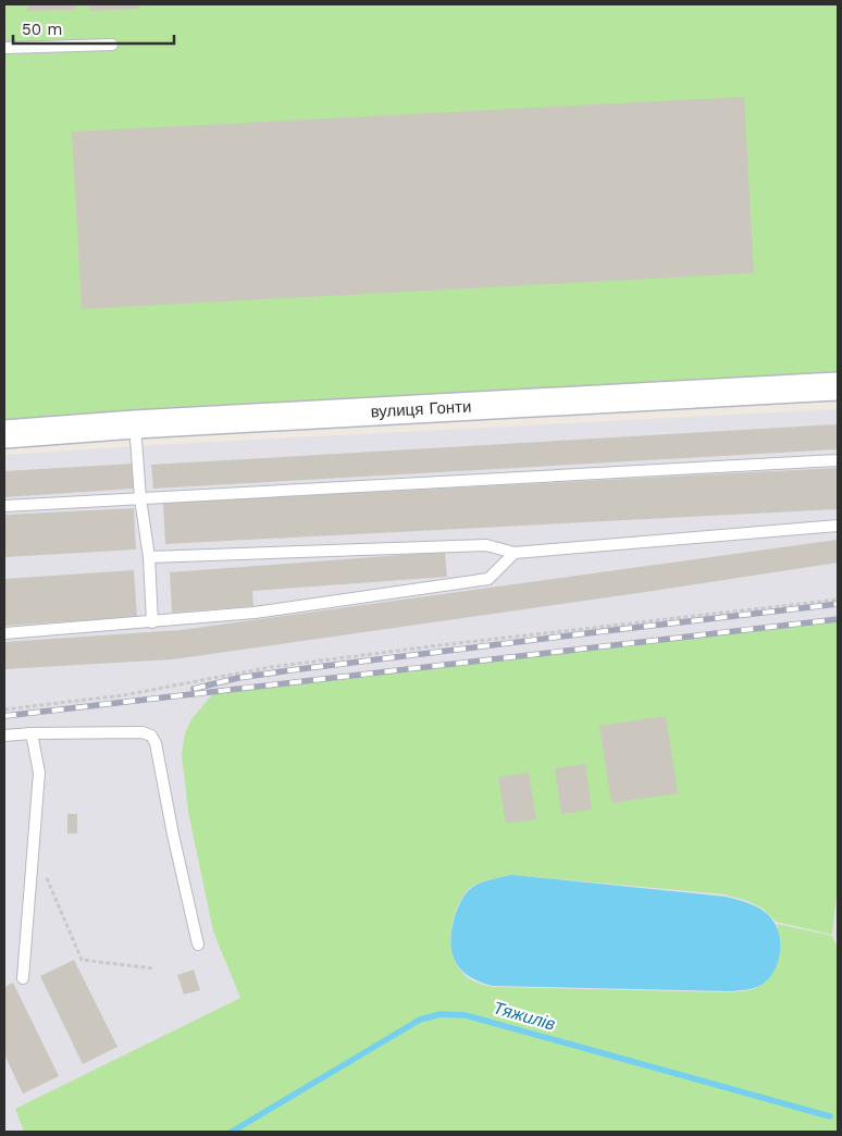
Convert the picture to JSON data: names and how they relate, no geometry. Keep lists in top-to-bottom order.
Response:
{
  "streets": {
    "street": ["вулиця Гонти"]
  },
  "water": ["Тяжилів"],
  "scale_bar": "50 m"
}
